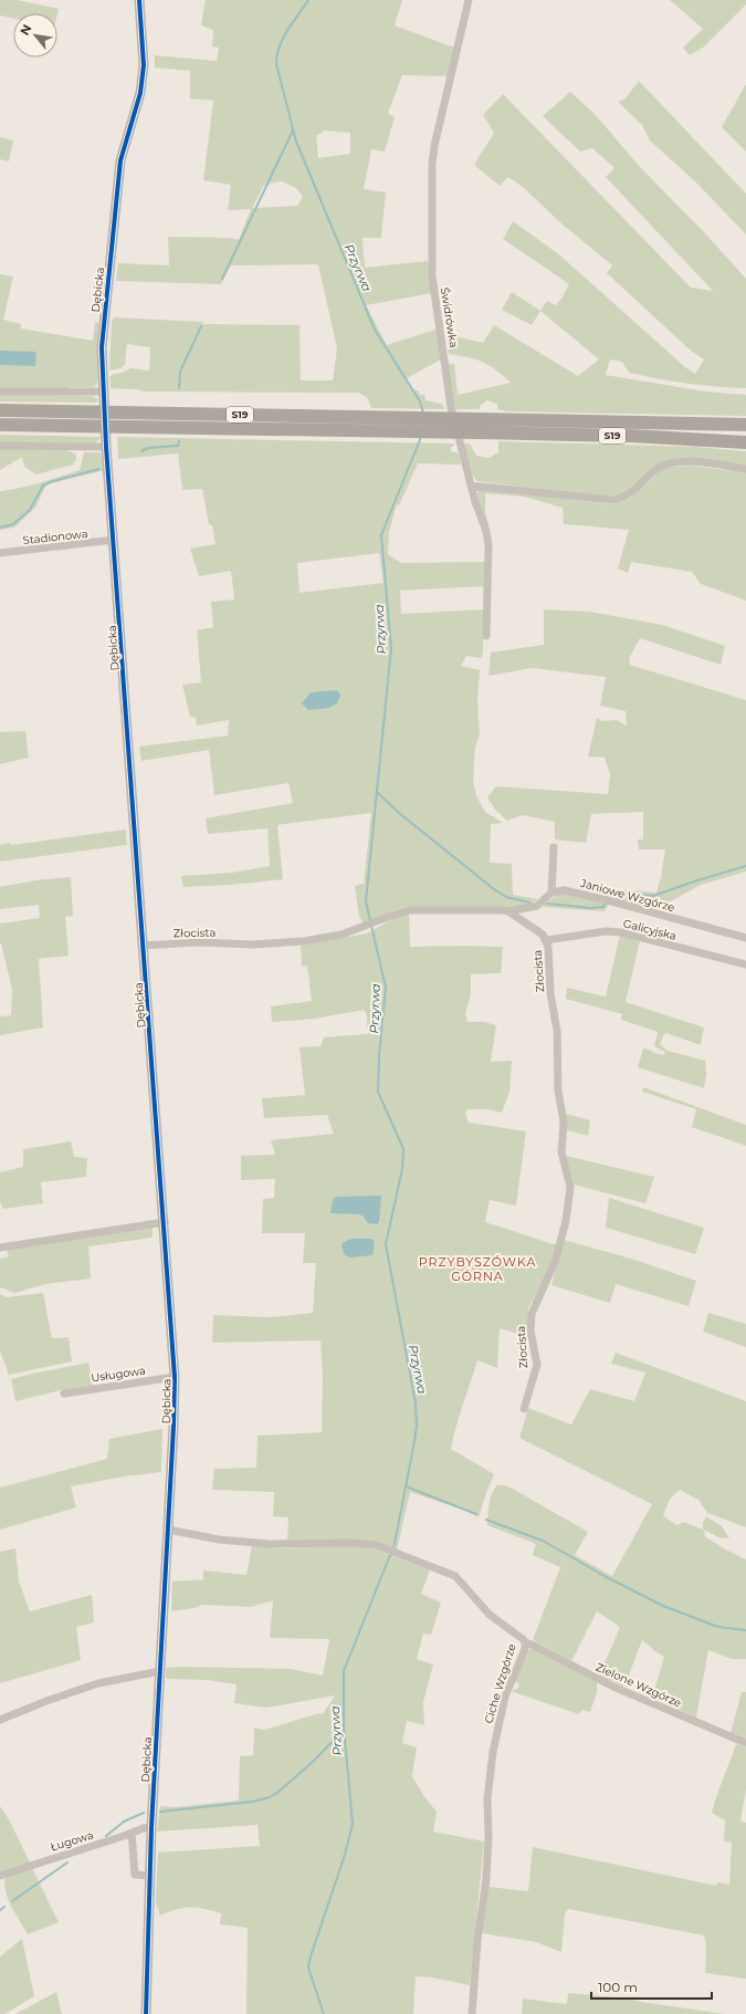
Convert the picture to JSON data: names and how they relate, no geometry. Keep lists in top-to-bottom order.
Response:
{
  "streets": {
    "highway": ["S19"],
    "street": [
      "Dębicka",
      "Świdrówka",
      "Stadionowa",
      "Janiowe Wzgórze",
      "Galicyjska",
      "Złocista",
      "Usługowa",
      "Ciche Wzgórze",
      "Zielone Wzgórze",
      "Ługowa"
    ]
  },
  "crossings": [
    ["Dębicka", "Stadionowa"],
    ["Dębicka", "Złocista"],
    ["Dębicka", "Usługowa"],
    ["Dębicka", "Ciche Wzgórze"],
    ["Dębicka", "Ługowa"],
    ["Galicyjska", "Złocista"],
    ["Ciche Wzgórze", "Zielone Wzgórze"]
  ],
  "districts": ["PRZYBYSZÓWKA GÓRNA"],
  "water": ["Przyrwa"],
  "scale_bar": "100 m",
  "north": "top left"
}
